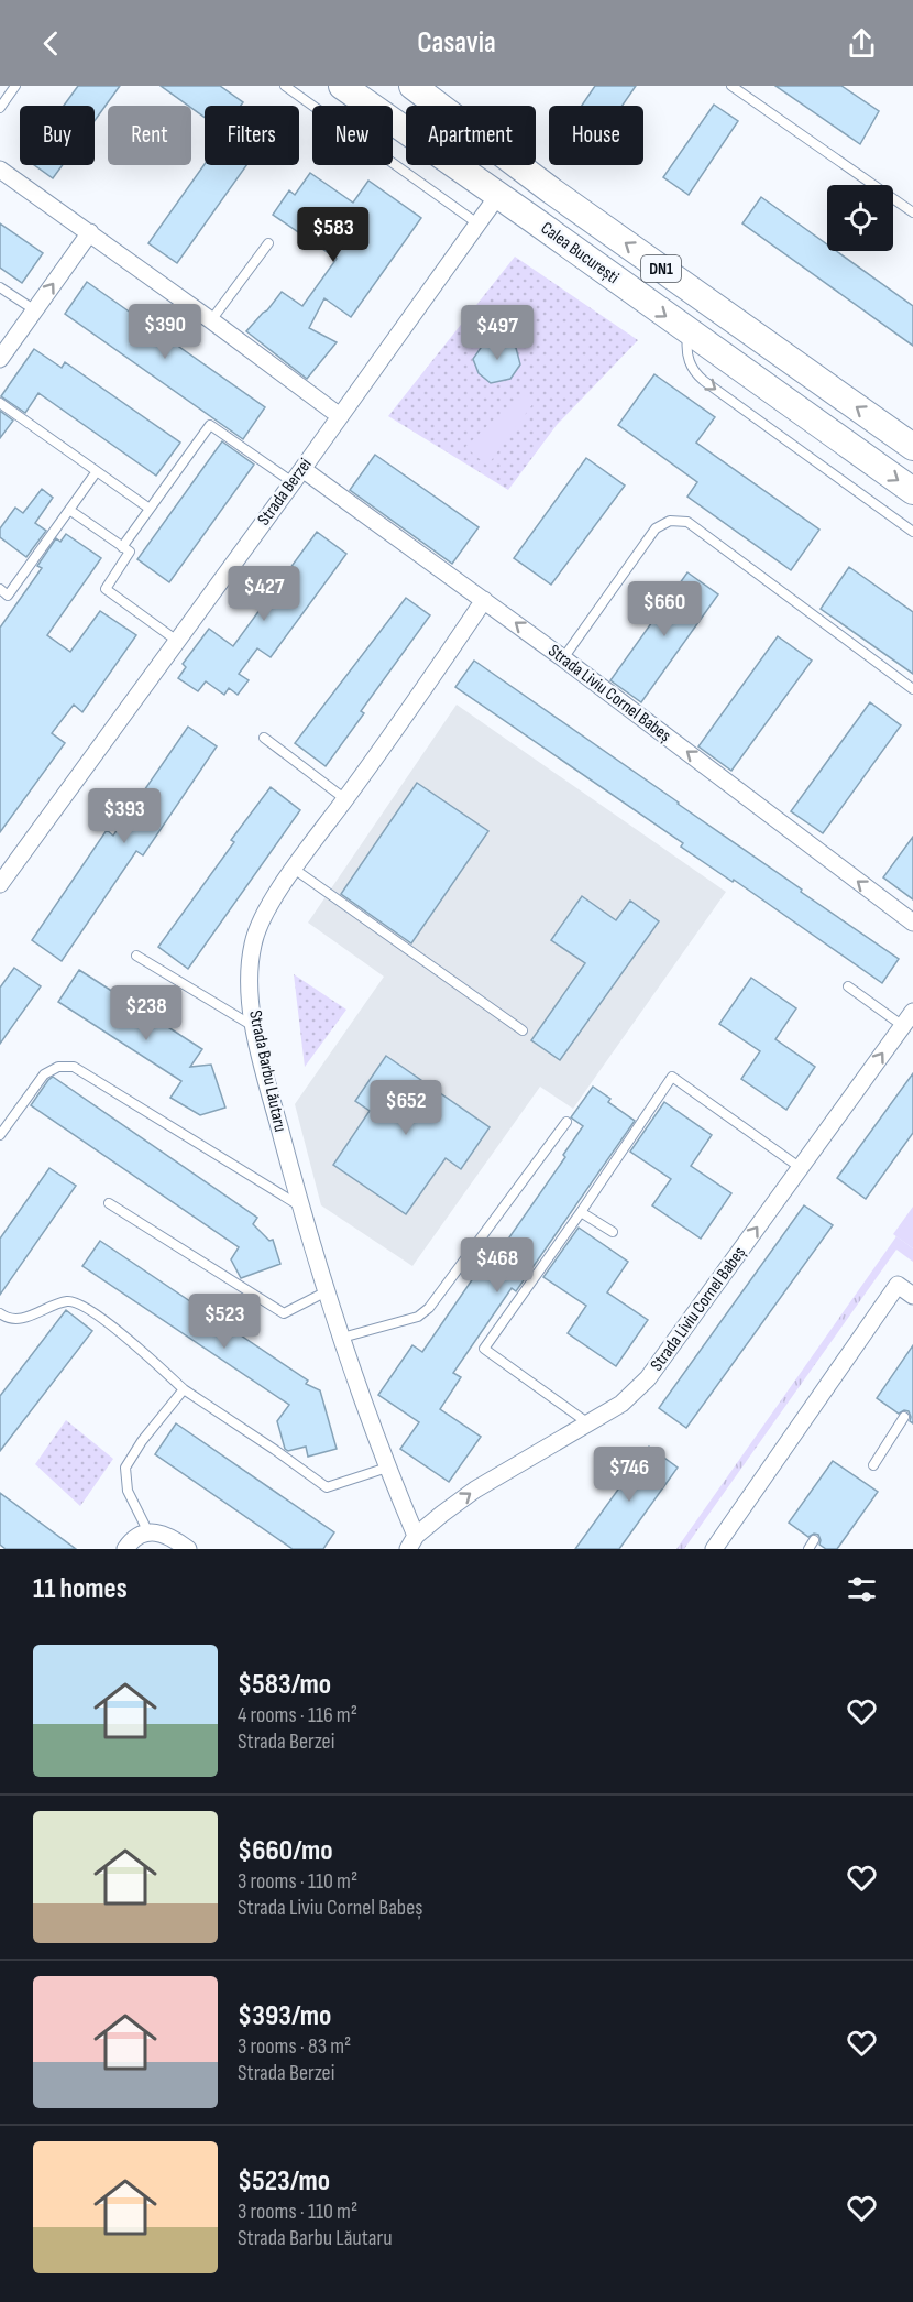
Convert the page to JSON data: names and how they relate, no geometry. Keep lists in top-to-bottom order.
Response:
{
  "streets": {
    "main road": ["Calea București", "DN1"],
    "street": ["Strada Berzei", "Strada Liviu Cornel Babeș", "Strada Barbu Lăutaru"]
  },
  "crossings": [
    ["Calea București", "Strada Berzei"],
    ["Strada Berzei", "Strada Liviu Cornel Babeș"],
    ["Strada Liviu Cornel Babeș", "Strada Barbu Lăutaru"]
  ],
  "page": {
    "header": "Casavia",
    "chip": [
      "Buy",
      "Rent",
      "Filters",
      "New",
      "Apartment",
      "House"
    ],
    "price": [
      "$583",
      "$390",
      "$497",
      "$427",
      "$660",
      "$393",
      "$238",
      "$652",
      "$468",
      "$523",
      "$746"
    ],
    "heading": "11 homes",
    "list": [
      {
        "name": "$583/mo",
        "note": "4 rooms · 116 m² · Strada Berzei"
      },
      {
        "name": "$660/mo",
        "note": "3 rooms · 110 m² · Strada Liviu Cornel Babeș"
      },
      {
        "name": "$393/mo",
        "note": "3 rooms · 83 m² · Strada Berzei"
      },
      {
        "name": "$523/mo",
        "note": "3 rooms · 110 m² · Strada Barbu Lăutaru"
      }
    ]
  }
}
